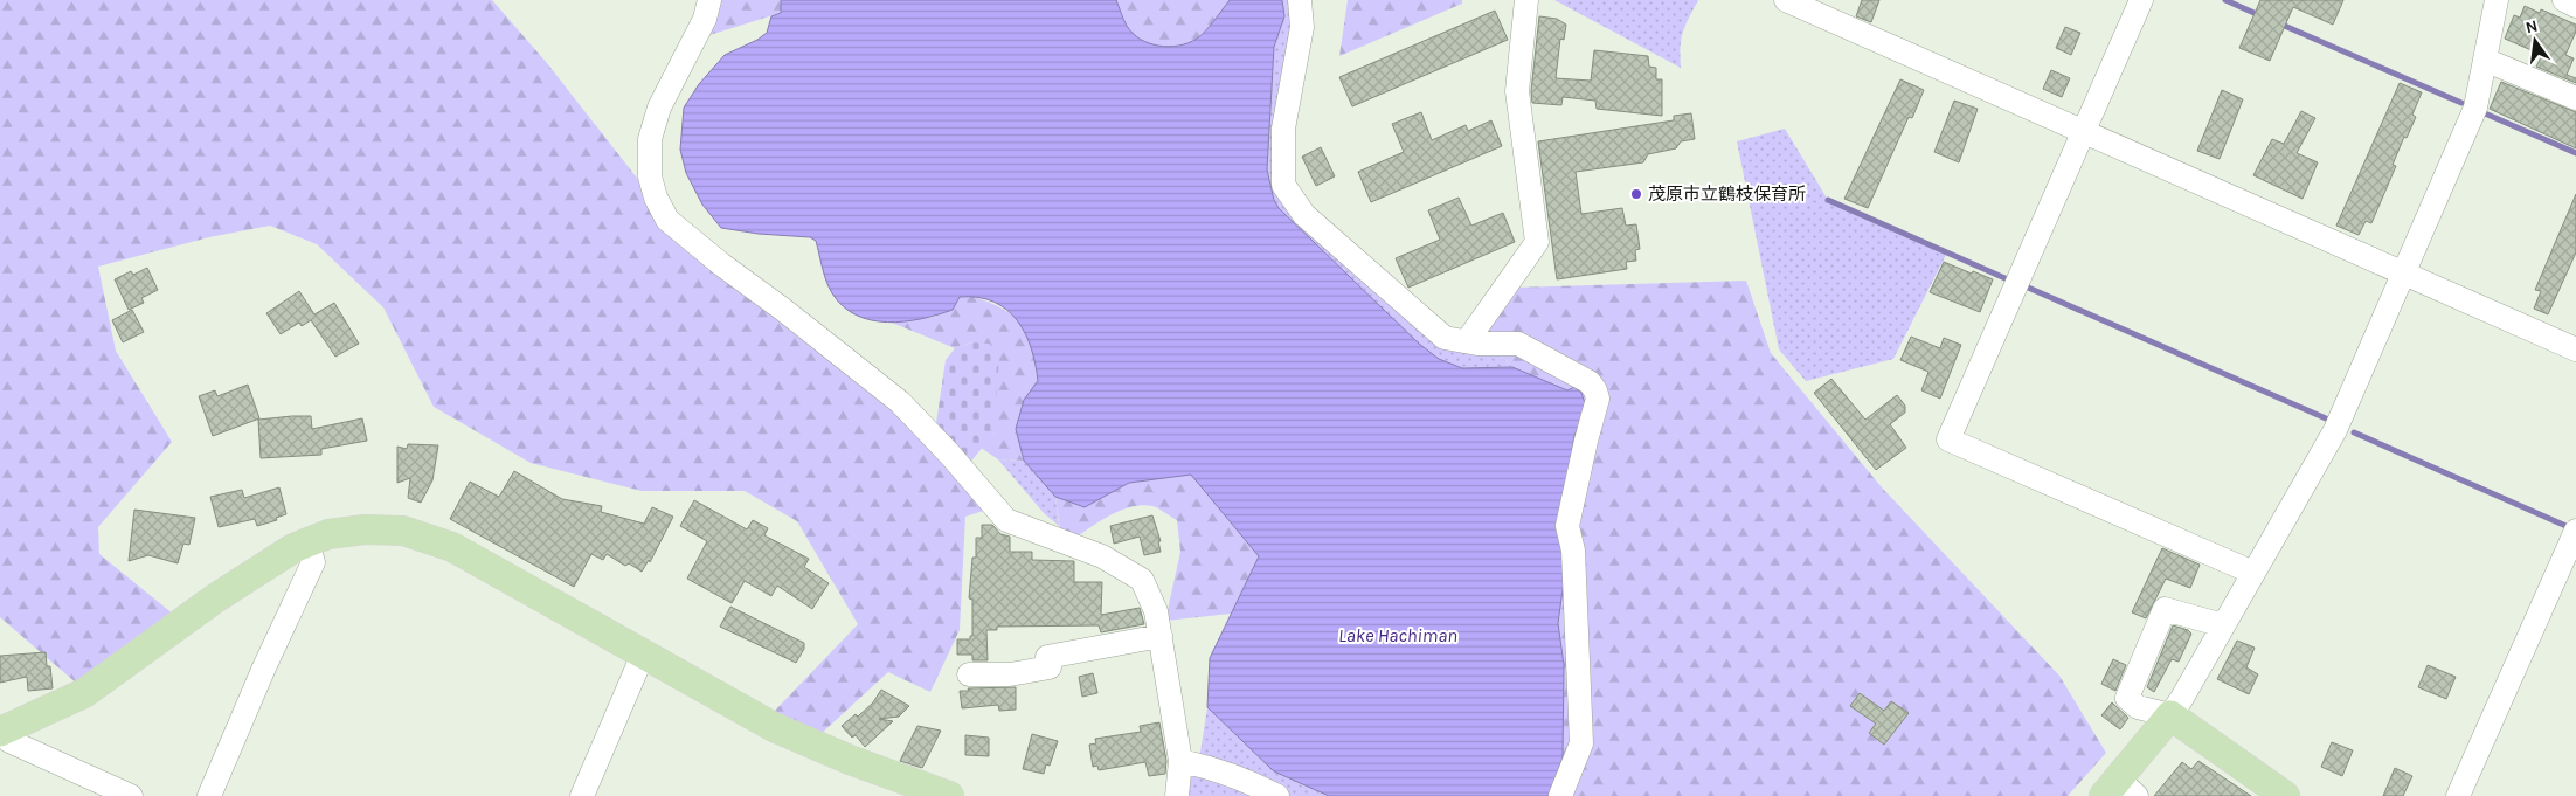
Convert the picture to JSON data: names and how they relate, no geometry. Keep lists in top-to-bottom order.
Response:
{
  "water": ["Lake Hachiman"],
  "places": ["茂原市立鶴枝保育所"],
  "north": "top"
}
